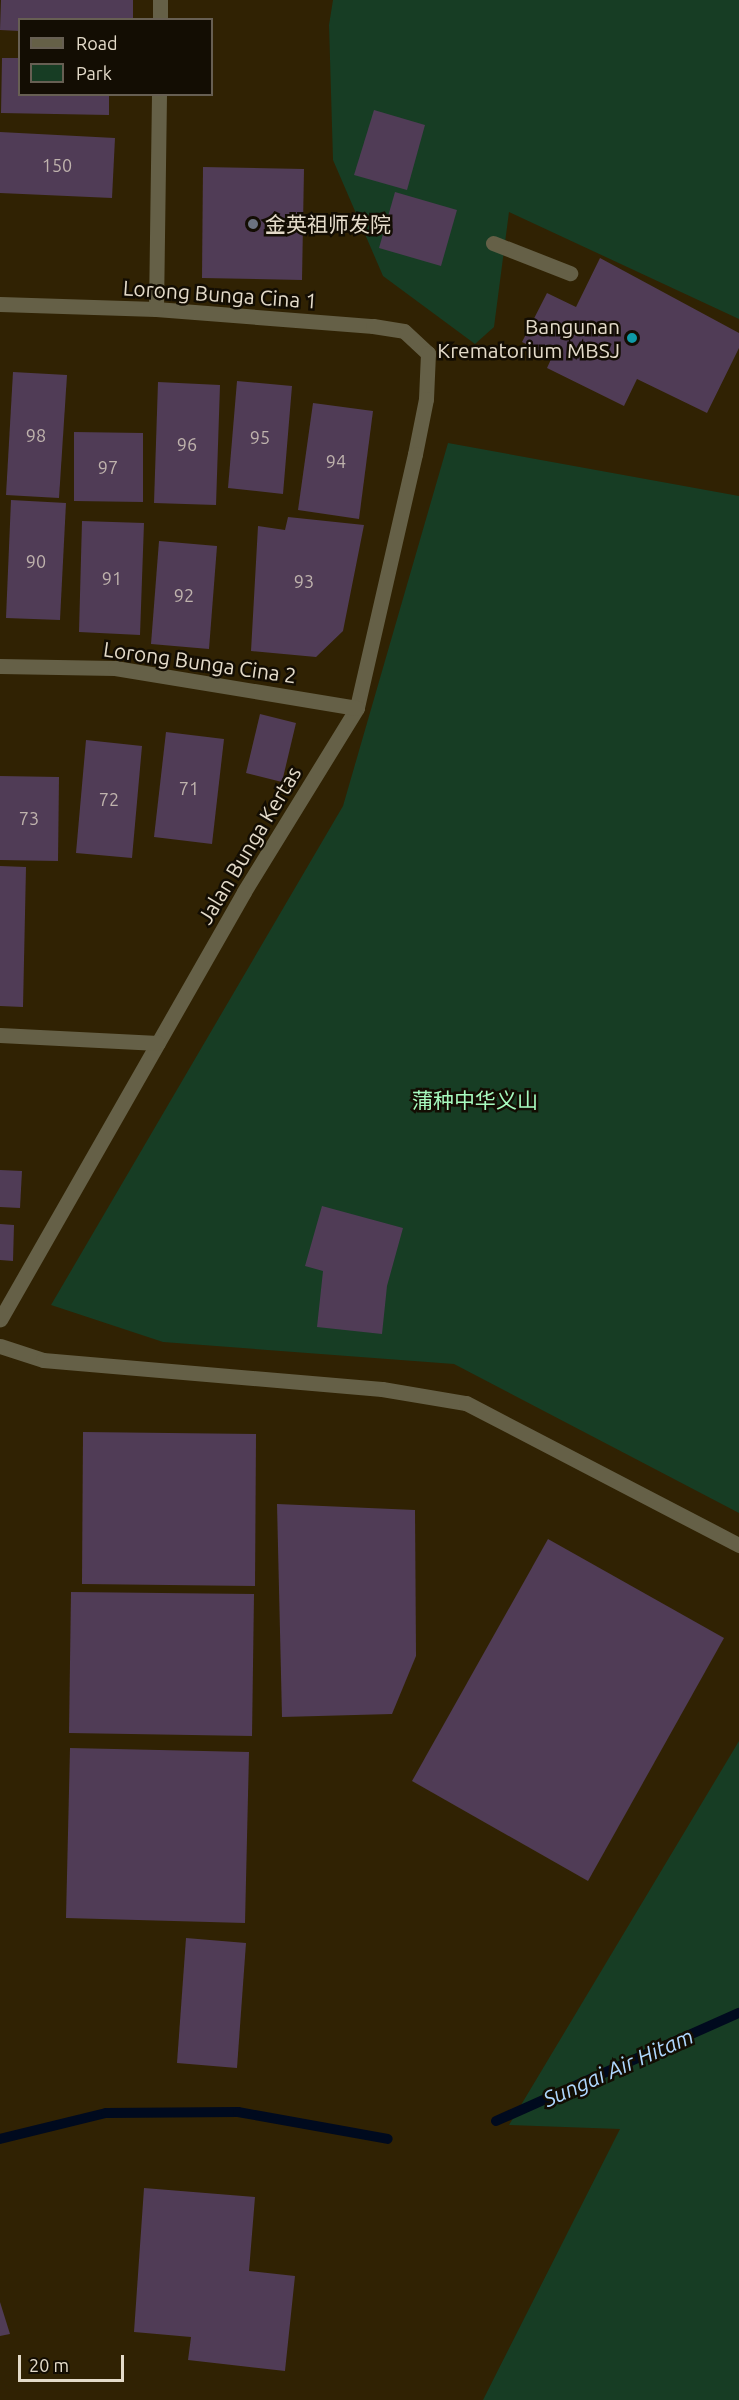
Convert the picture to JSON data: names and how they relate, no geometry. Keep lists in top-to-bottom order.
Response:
{
  "streets": {
    "street": ["Lorong Bunga Cina 1", "Lorong Bunga Cina 2", "Jalan Bunga Kertas"]
  },
  "crossings": [
    ["Lorong Bunga Cina 1", "Jalan Bunga Kertas"],
    ["Lorong Bunga Cina 2", "Jalan Bunga Kertas"]
  ],
  "water": ["Sungai Air Hitam"],
  "parks": ["蒲种中华义山"],
  "places": ["金英祖师发院", "Bangunan Krematorium MBSJ"],
  "house_numbers": [
    "150",
    "98",
    "95",
    "96",
    "94",
    "97",
    "90",
    "91",
    "93",
    "92",
    "71",
    "72",
    "73"
  ],
  "legend": ["Road", "Park"],
  "scale_bar": "20 m"
}
